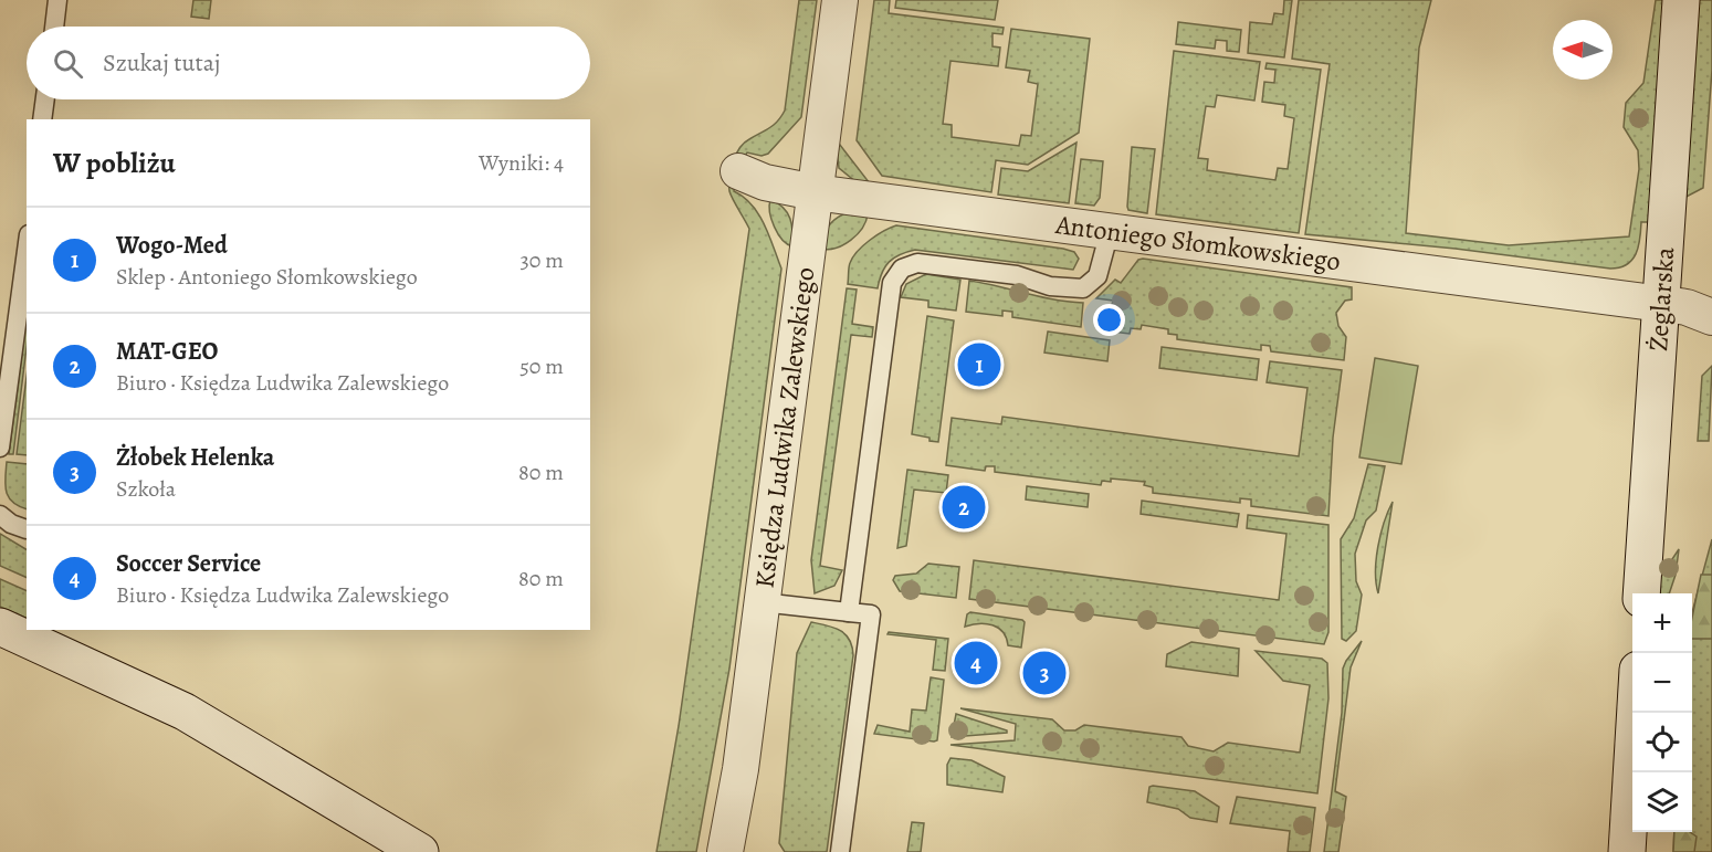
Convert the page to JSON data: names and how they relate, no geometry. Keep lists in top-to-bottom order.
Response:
{
  "streets": {
    "street": ["Antoniego Słomkowskiego", "Żeglarska", "Księdza Ludwika Zalewskiego"]
  },
  "crossings": [
    ["Antoniego Słomkowskiego", "Żeglarska"],
    ["Antoniego Słomkowskiego", "Księdza Ludwika Zalewskiego"]
  ],
  "north": "left",
  "page": {
    "search": "Szukaj tutaj",
    "heading": ["W pobliżu", "Wyniki: 4"],
    "list": [
      {
        "mark": "1",
        "name": "Wogo-Med",
        "note": "Sklep · Antoniego Słomkowskiego",
        "value": "30 m"
      },
      {
        "mark": "2",
        "name": "MAT-GEO",
        "note": "Biuro · Księdza Ludwika Zalewskiego",
        "value": "50 m"
      },
      {
        "mark": "3",
        "name": "Żłobek Helenka",
        "note": "Szkoła",
        "value": "80 m"
      },
      {
        "mark": "4",
        "name": "Soccer Service",
        "note": "Biuro · Księdza Ludwika Zalewskiego",
        "value": "80 m"
      }
    ],
    "pins": [
      "1",
      "2",
      "4",
      "3"
    ],
    "map_buttons": ["+", "−"]
  }
}
